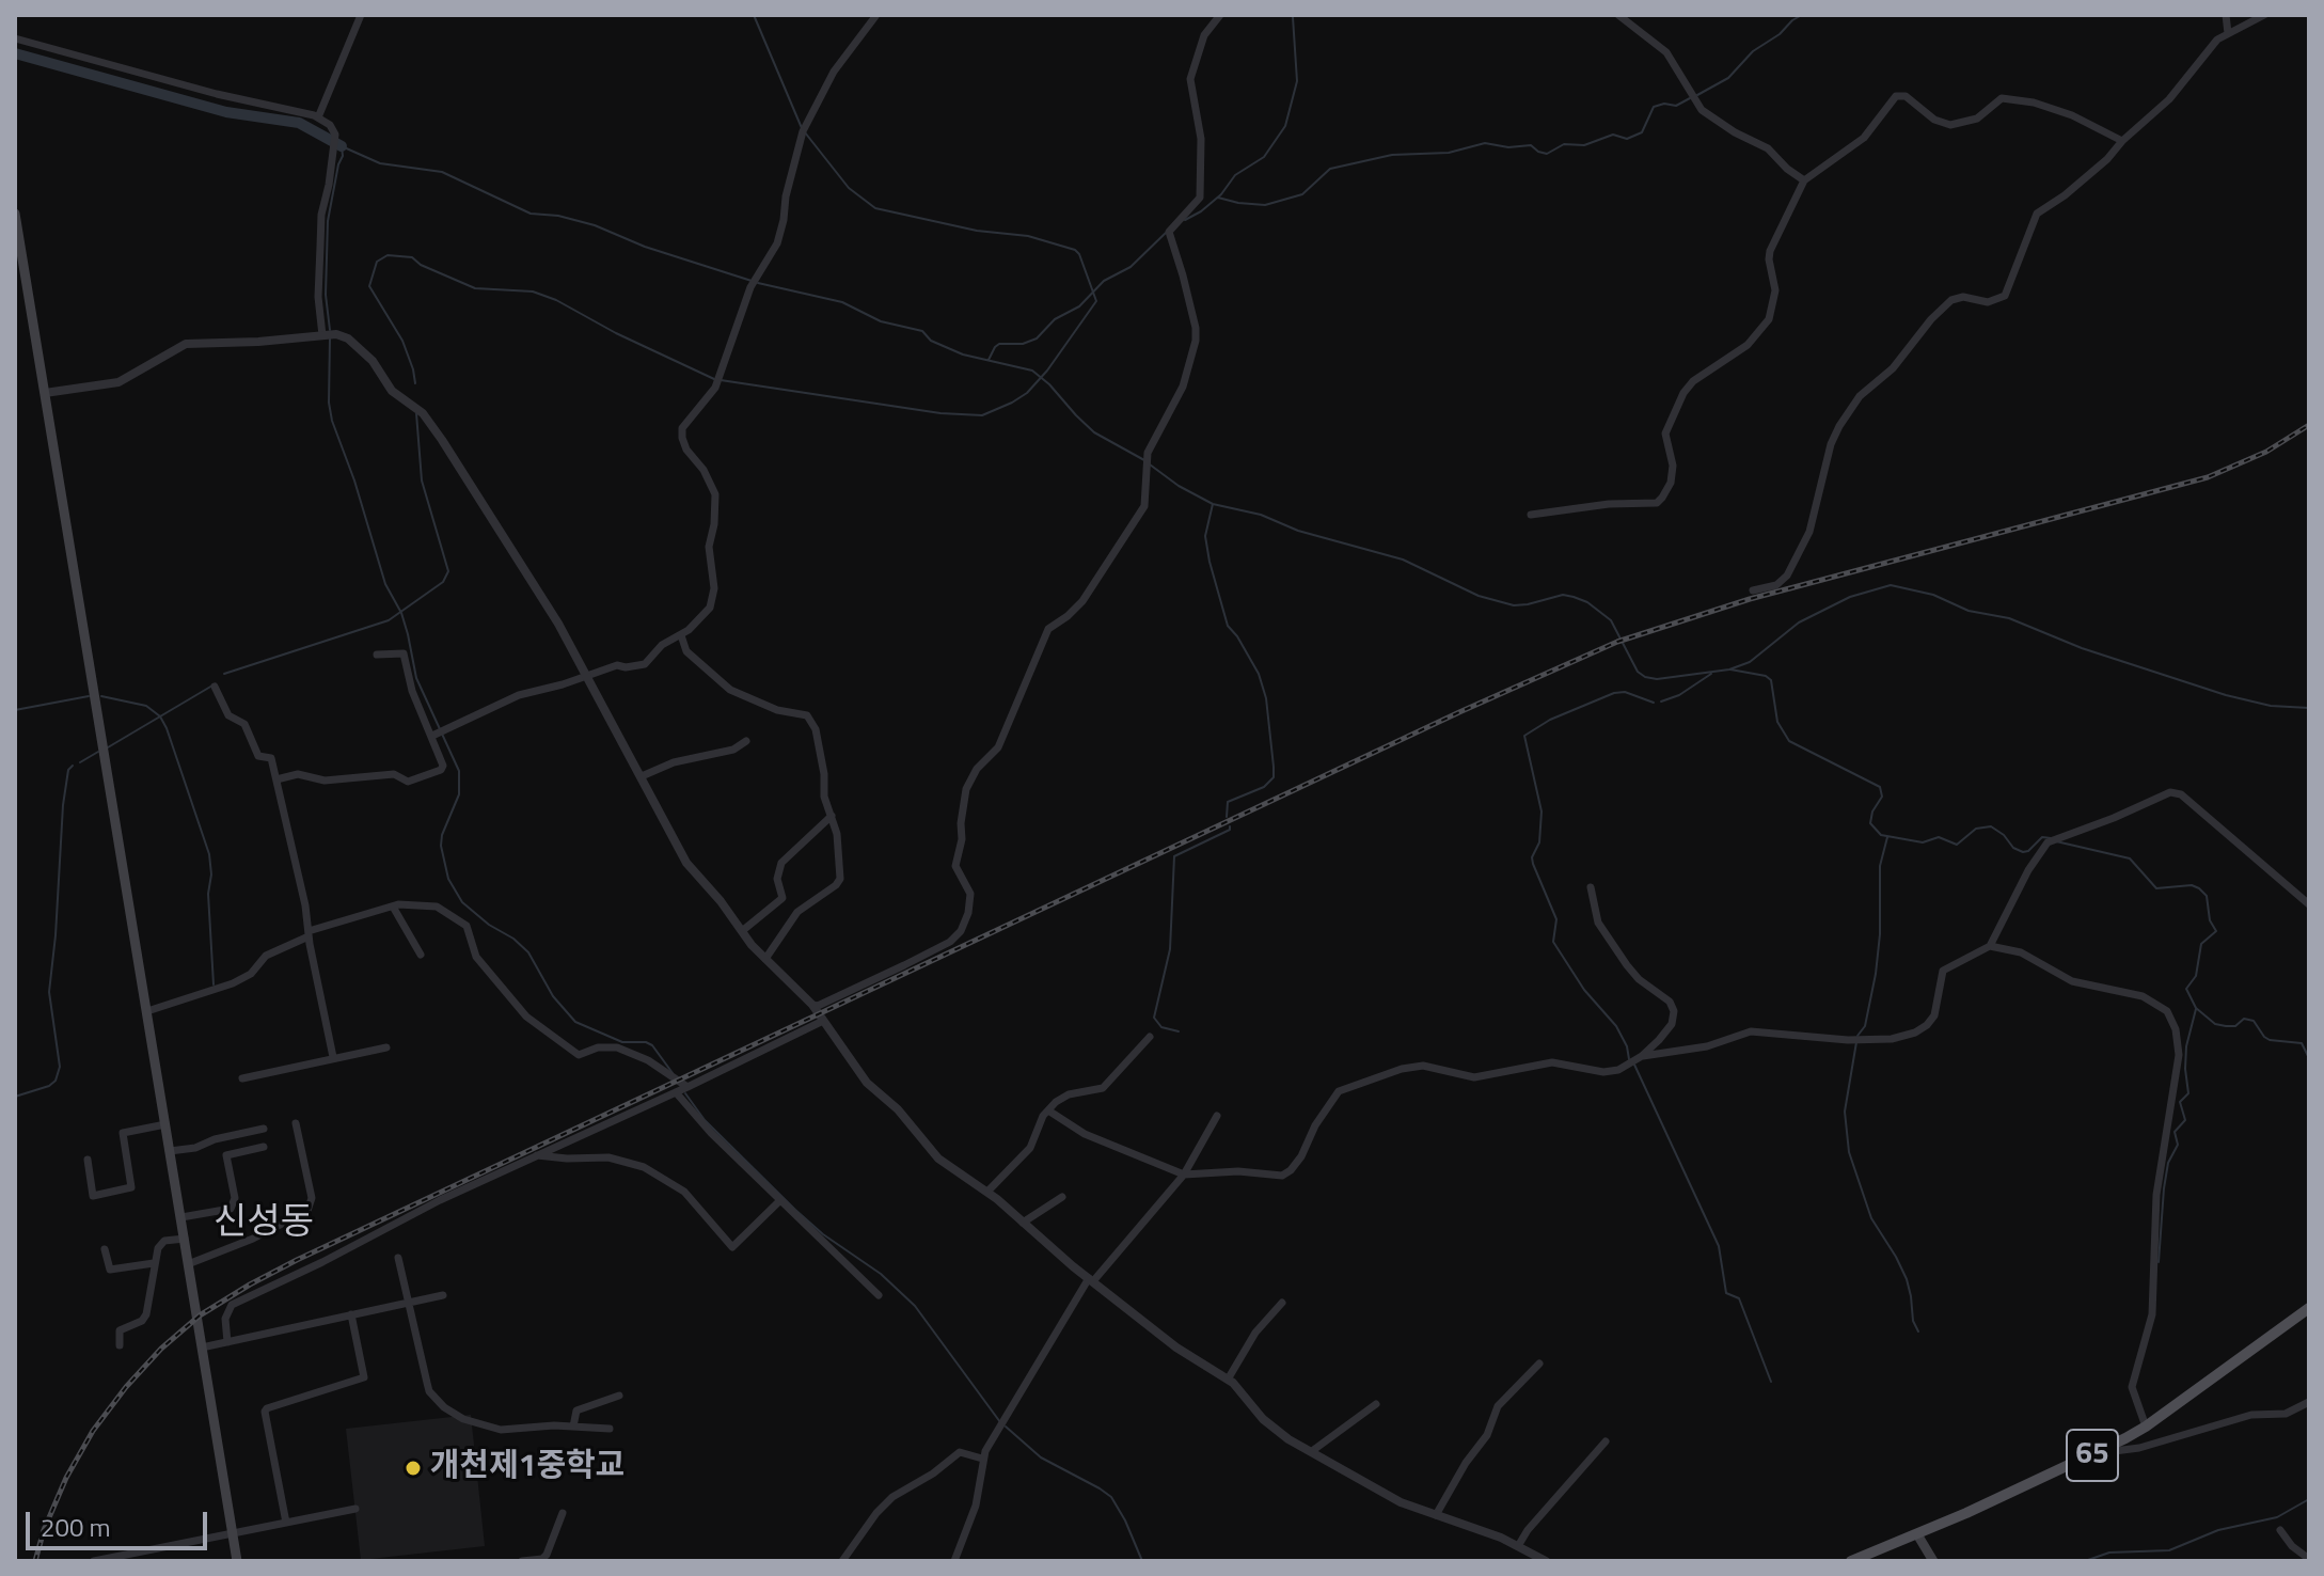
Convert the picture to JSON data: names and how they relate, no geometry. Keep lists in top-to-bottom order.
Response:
{
  "streets": {
    "main road": ["65"]
  },
  "districts": ["신성동"],
  "places": ["개천제1중학교"],
  "scale_bar": "200 m"
}
